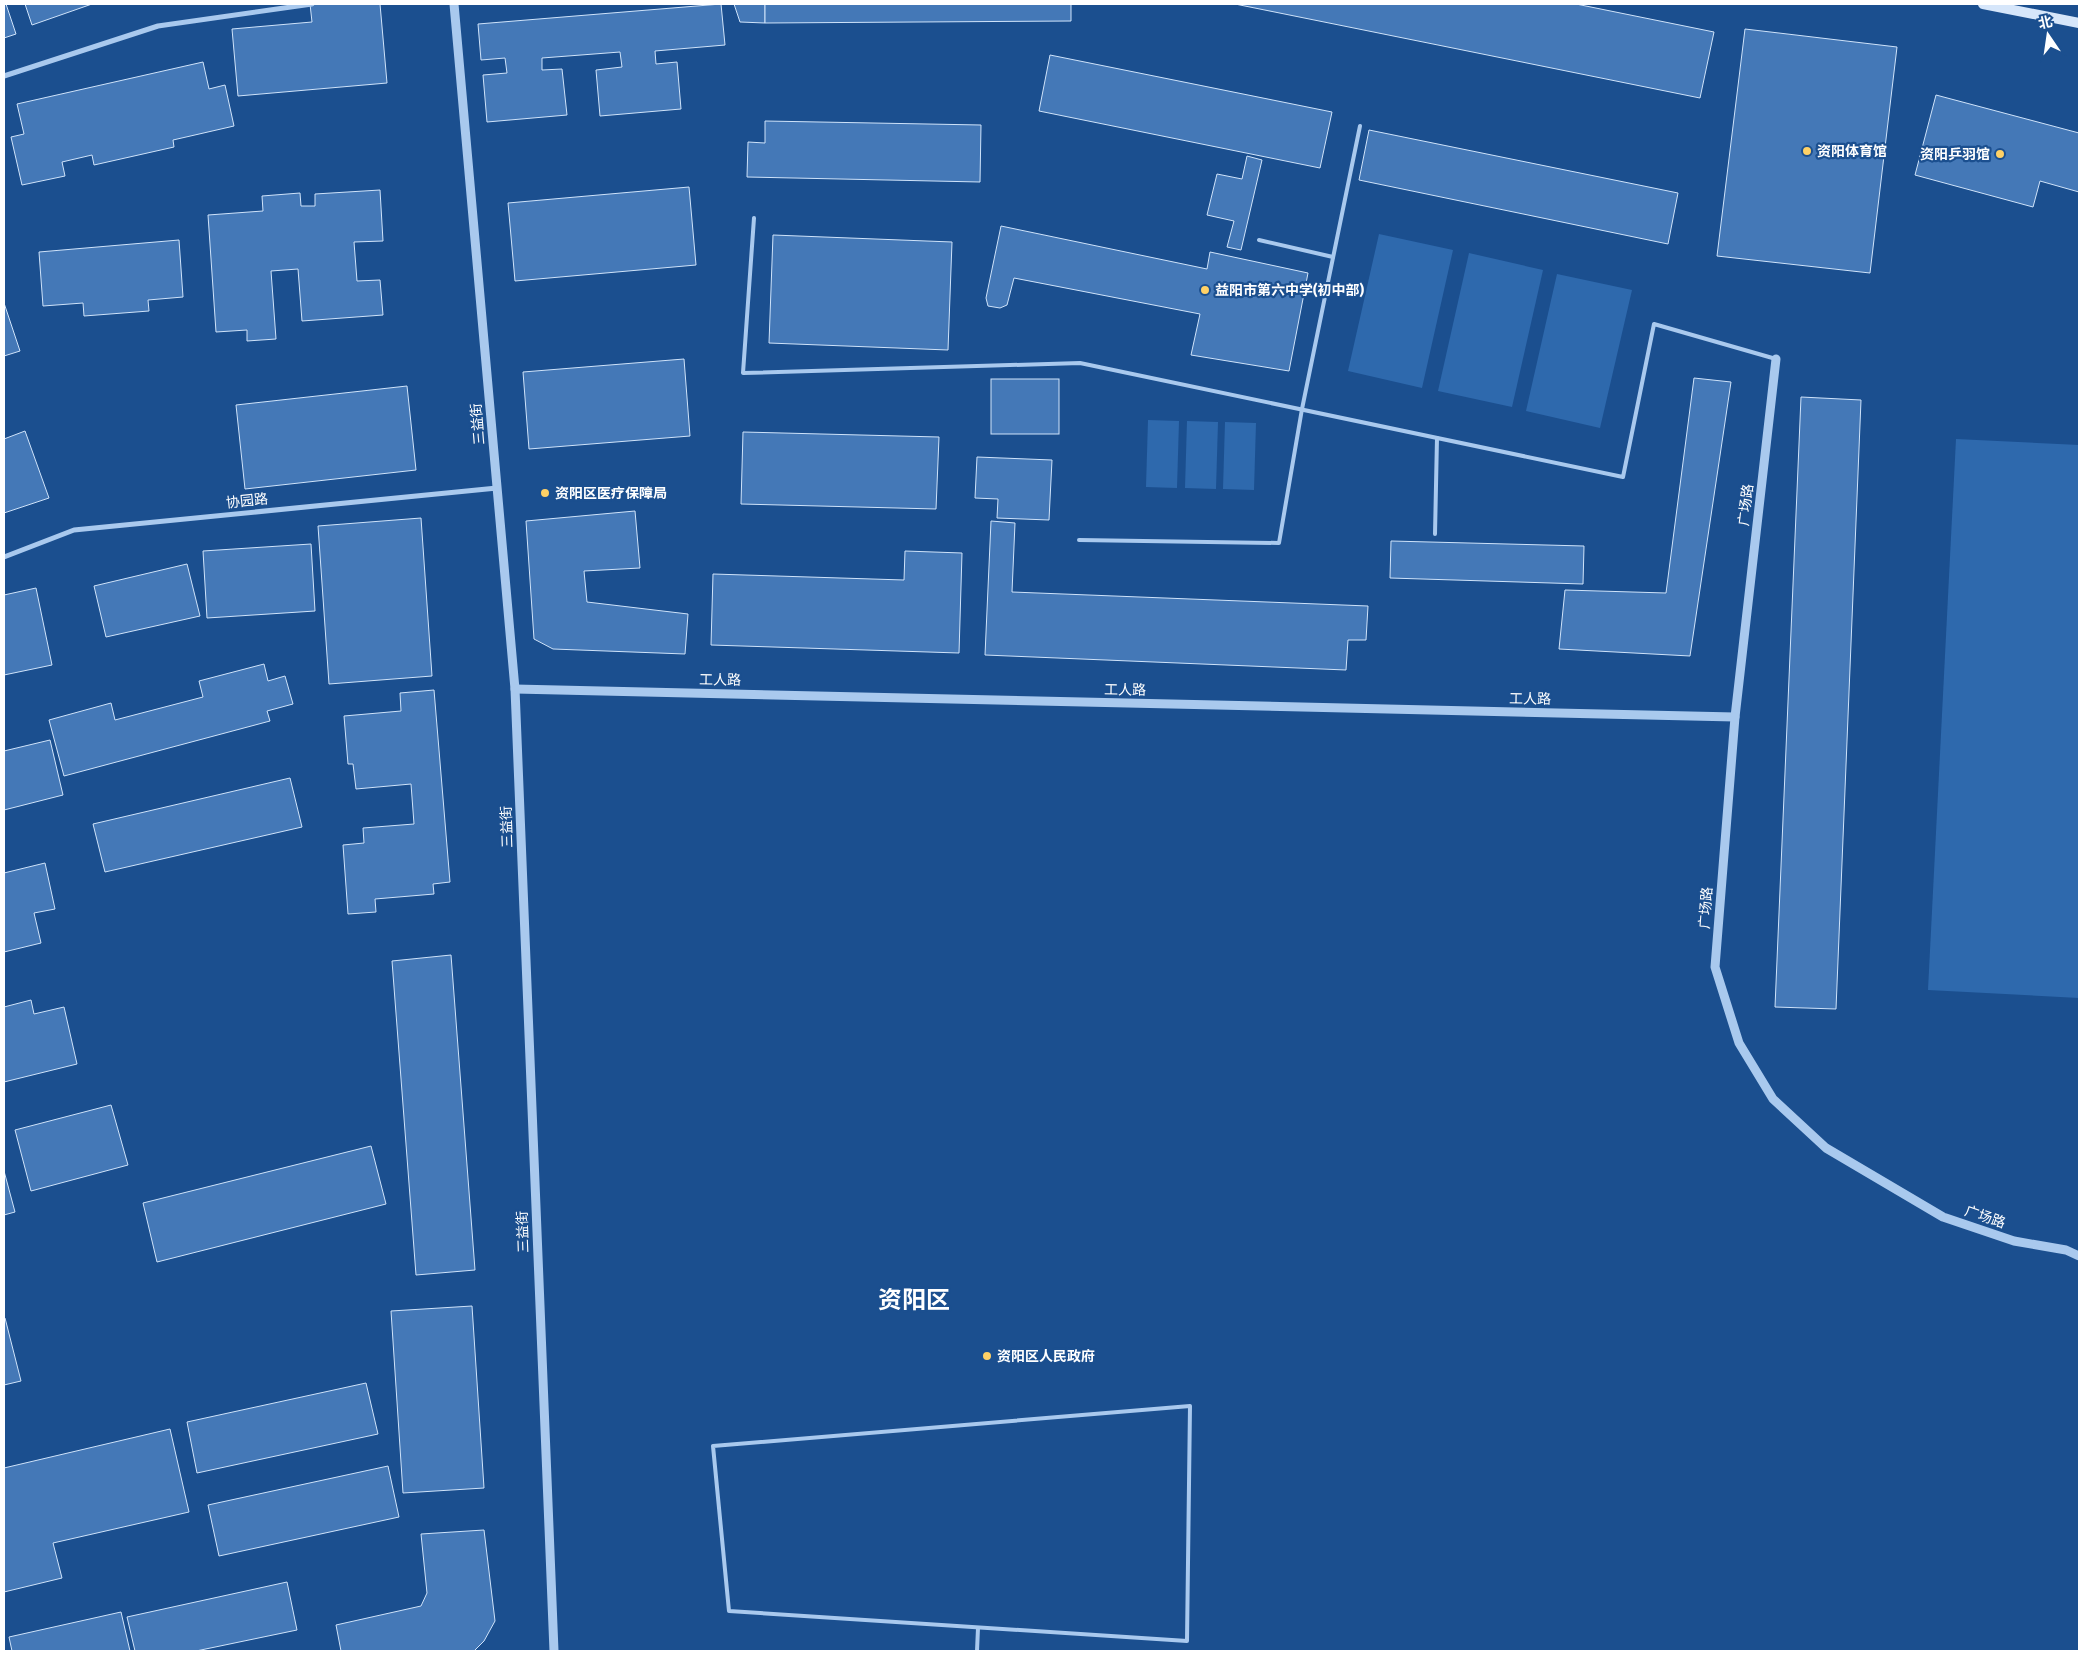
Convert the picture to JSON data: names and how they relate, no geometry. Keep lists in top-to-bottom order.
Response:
{
  "streets": {
    "street": [
      "三益街",
      "协园路",
      "广场路",
      "工人路"
    ]
  },
  "crossings": [
    ["三益街", "协园路"],
    ["三益街", "工人路"],
    ["广场路", "工人路"]
  ],
  "districts": ["资阳区"],
  "places": [
    "资阳体育馆",
    "资阳乒羽馆",
    "益阳市第六中学(初中部)",
    "资阳区医疗保障局",
    "资阳区人民政府"
  ],
  "north": "top"
}
